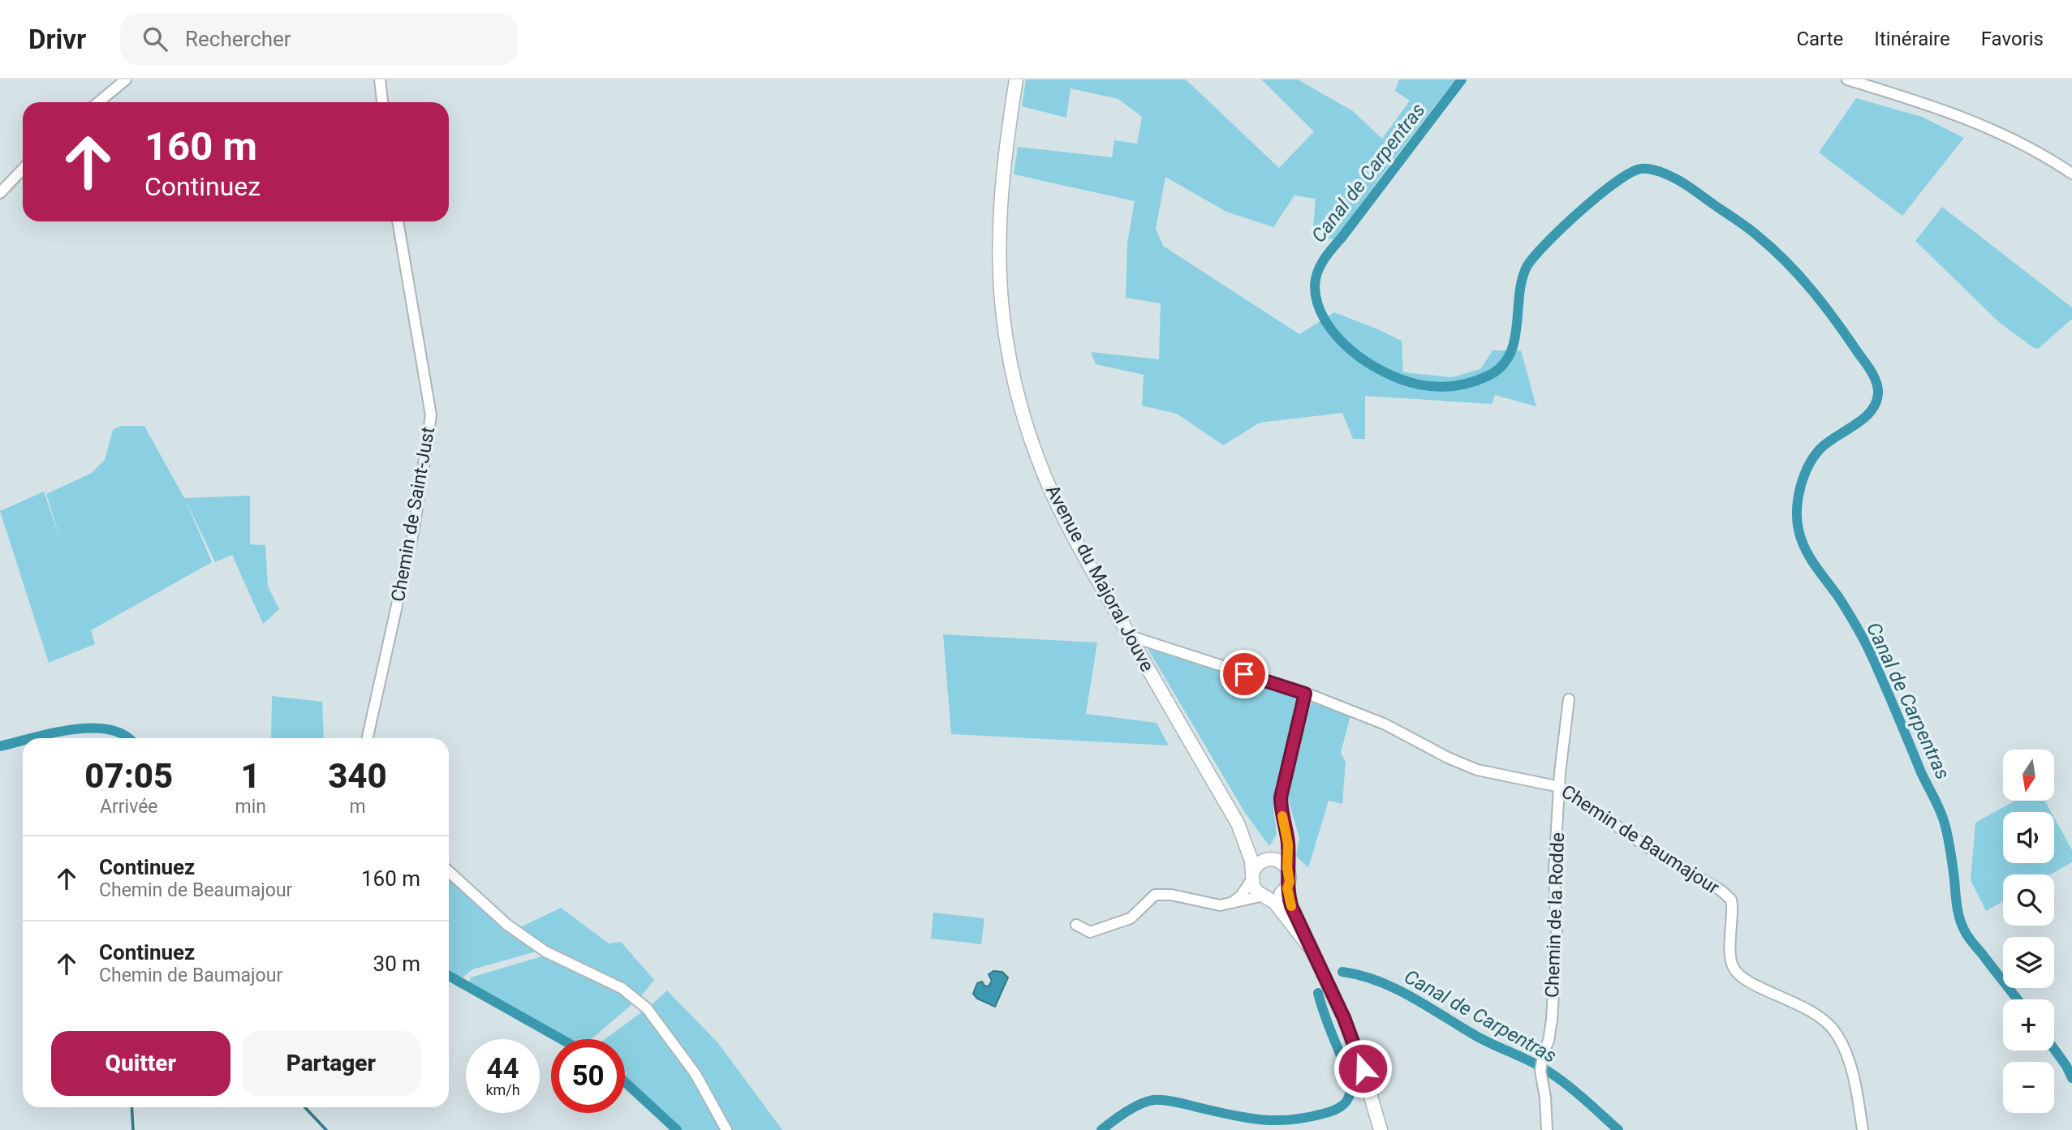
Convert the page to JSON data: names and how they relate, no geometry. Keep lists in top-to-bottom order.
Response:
{
  "streets": {
    "main road": ["Avenue du Majoral Jouve"],
    "street": ["Chemin de Saint-Just", "Chemin de Baumajour", "Chemin de la Rodde"]
  },
  "crossings": [
    ["Avenue du Majoral Jouve", "Chemin de Baumajour"],
    ["Chemin de Baumajour", "Chemin de la Rodde"]
  ],
  "water": ["Canal de Carpentras"],
  "north": "bottom",
  "page": {
    "header": "Drivr",
    "search": "Rechercher",
    "nav": ["Carte", "Itinéraire", "Favoris"],
    "turn": ["160 m", "Continuez"],
    "eta": [
      "07:05",
      "Arrivée",
      "1",
      "min",
      "340",
      "m"
    ],
    "map_buttons": ["+", "−"],
    "list": [
      {
        "name": "Continuez",
        "note": "Chemin de Beaumajour",
        "value": "160 m"
      },
      {
        "name": "Continuez",
        "note": "Chemin de Baumajour",
        "value": "30 m"
      }
    ],
    "buttons": ["Quitter", "Partager"],
    "speed": "44 km/h",
    "limit": "50"
  }
}
